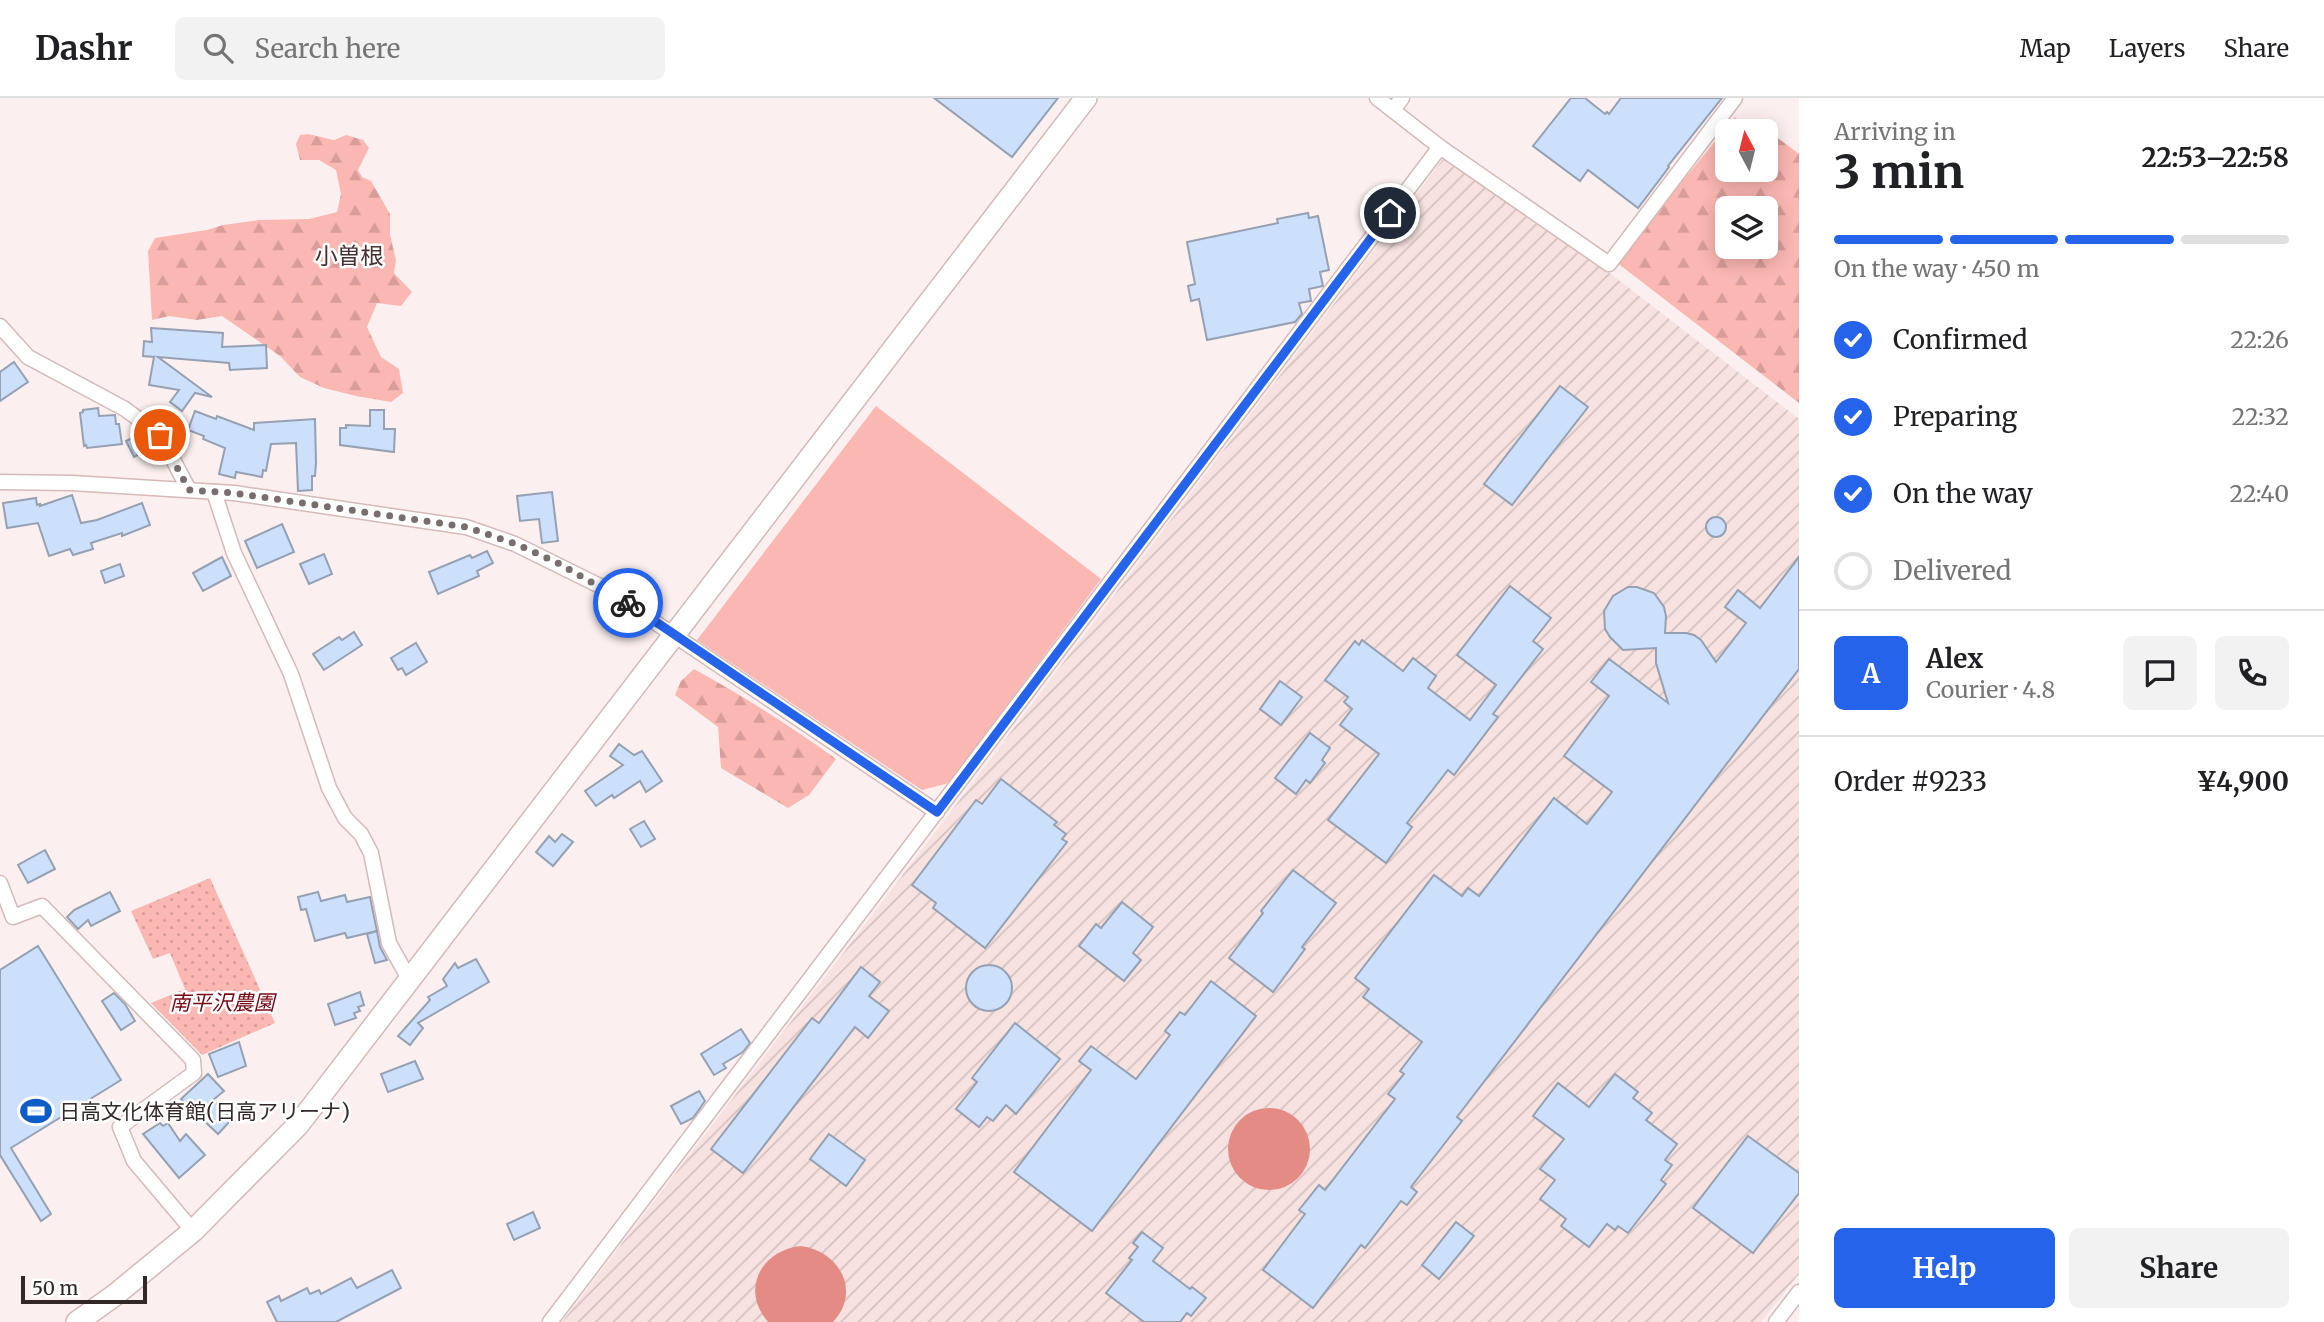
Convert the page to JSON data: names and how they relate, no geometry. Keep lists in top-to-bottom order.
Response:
{
  "districts": ["小曽根"],
  "parks": ["南平沢農園"],
  "places": {
    "sports": ["日高文化体育館(日高アリーナ)"]
  },
  "scale_bar": "50 m",
  "north": "top",
  "page": {
    "header": "Dashr",
    "search": "Search here",
    "nav": ["Map", "Layers", "Share"],
    "heading": ["3 min", "Arriving in", "22:53–22:58"],
    "panel": [
      "Alex",
      "Courier · 4.8",
      "Order #9233",
      "¥4,900"
    ],
    "bar": "On the way · 450 m",
    "list": [
      ["Confirmed", "22:26"],
      ["Preparing", "22:32"],
      ["On the way", "22:40"],
      "Delivered"
    ],
    "round": "A",
    "buttons": ["Help", "Share"],
    "scale": "50 m"
  }
}
